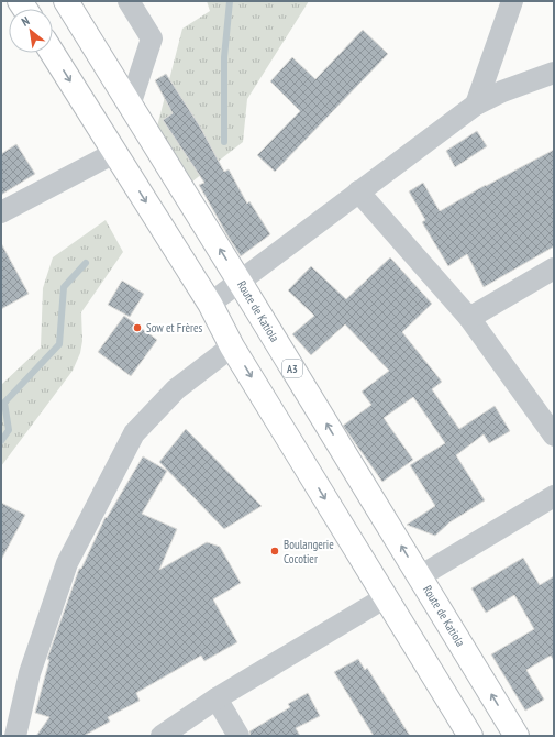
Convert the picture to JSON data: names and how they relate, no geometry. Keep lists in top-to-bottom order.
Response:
{
  "streets": {
    "highway": ["Route de Katiola", "A3"]
  },
  "places": ["Sow et Frères", "Boulangerie Cocotier"],
  "north": "top left"
}
